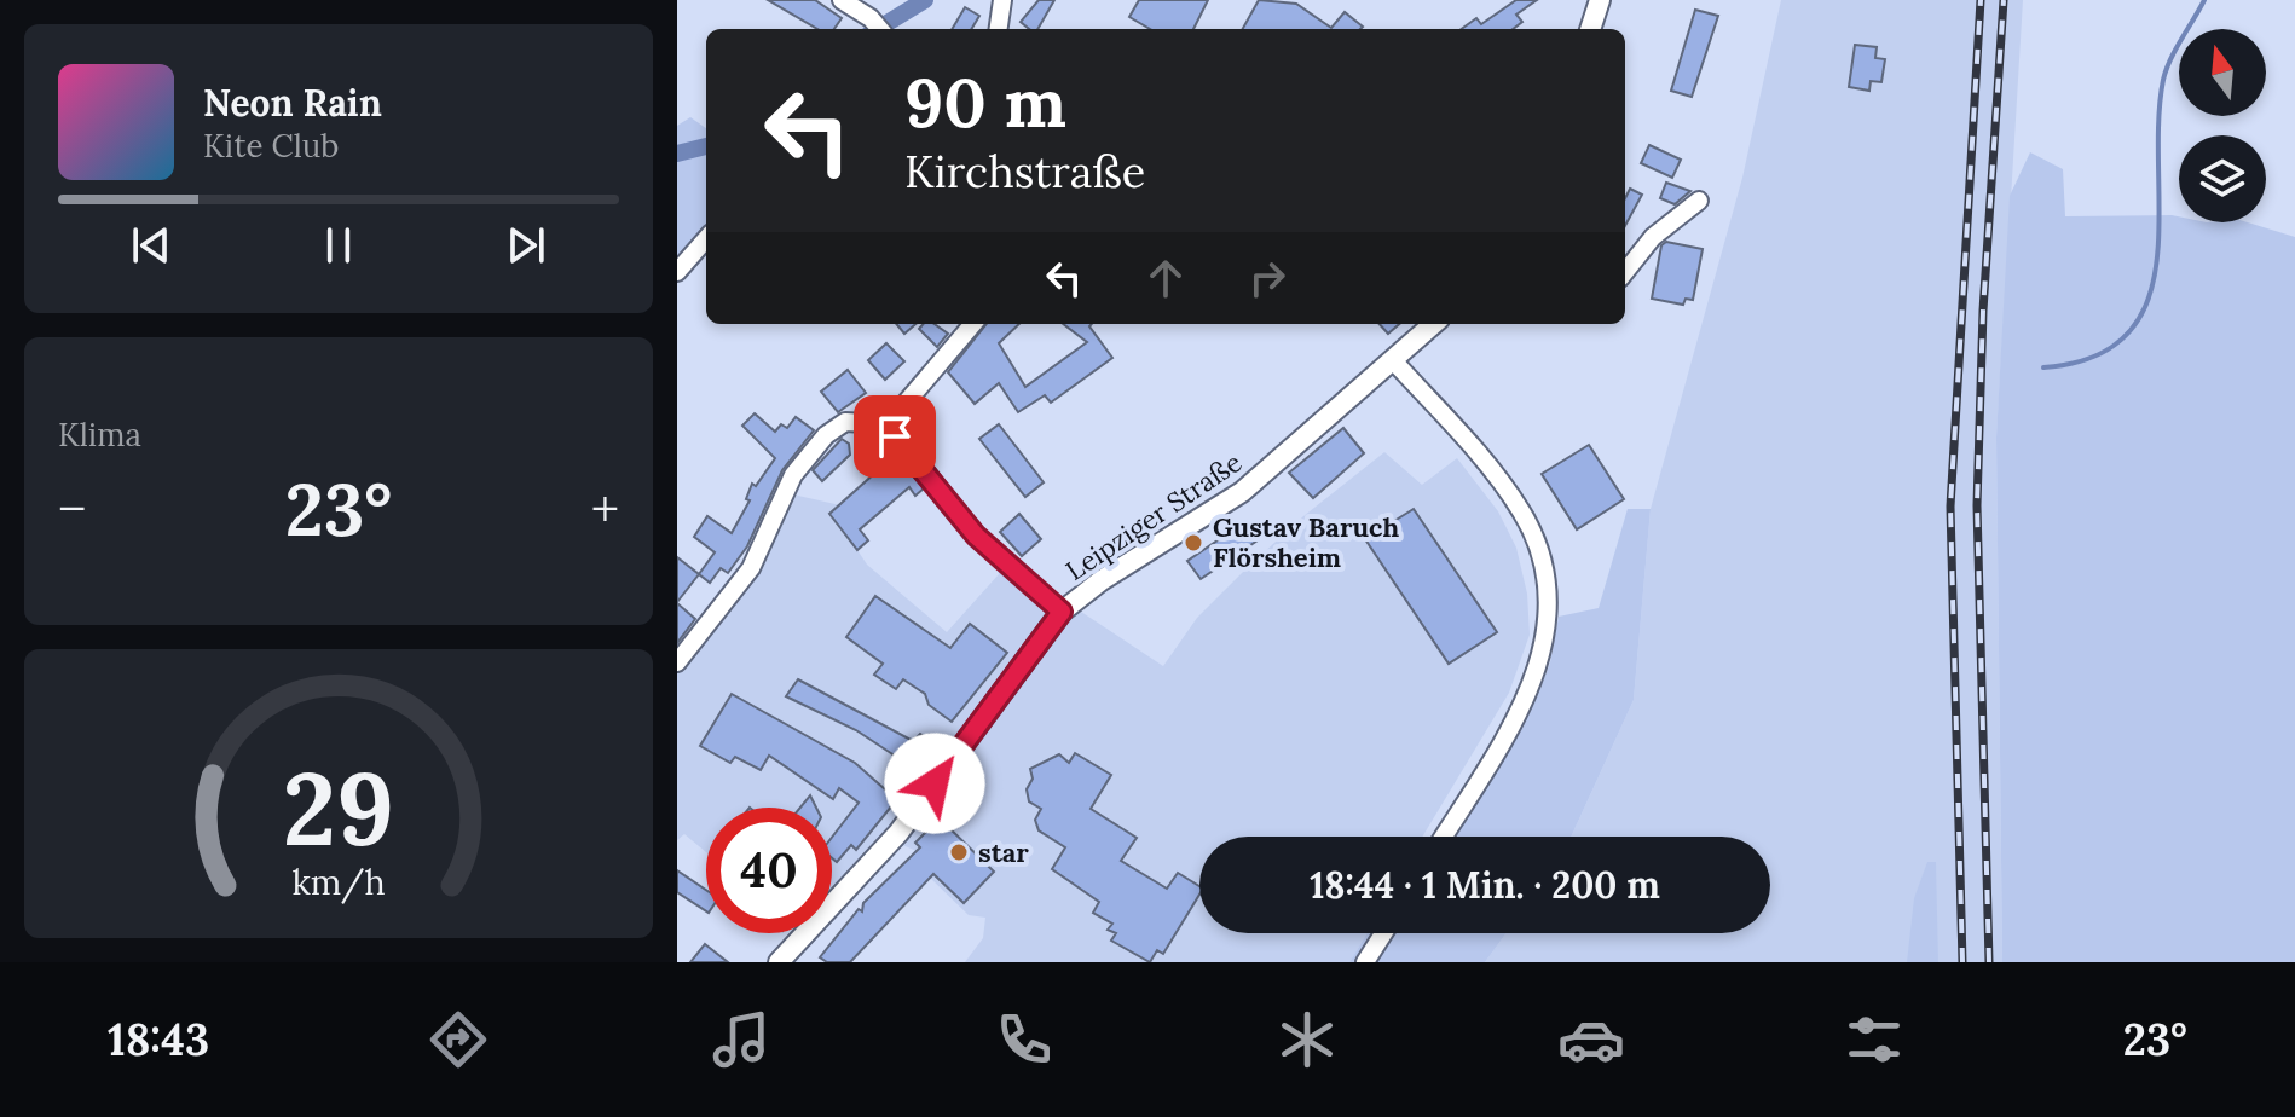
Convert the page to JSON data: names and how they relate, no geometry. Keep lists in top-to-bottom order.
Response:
{
  "streets": {
    "street": ["Leipziger Straße"]
  },
  "places": ["Gustav Baruch Flörsheim", "star"],
  "north": "top",
  "page": {
    "turn": ["90 m", "Kirchstraße"],
    "song": ["Neon Rain", "Kite Club"],
    "tile": "Klima",
    "heat": ["−", "23°", "+"],
    "limit": "40",
    "trip": "18:44 · 1 Min. · 200 m",
    "tabs": ["18:43", "23°"],
    "gauge": ["29", "km/h"]
  }
}
